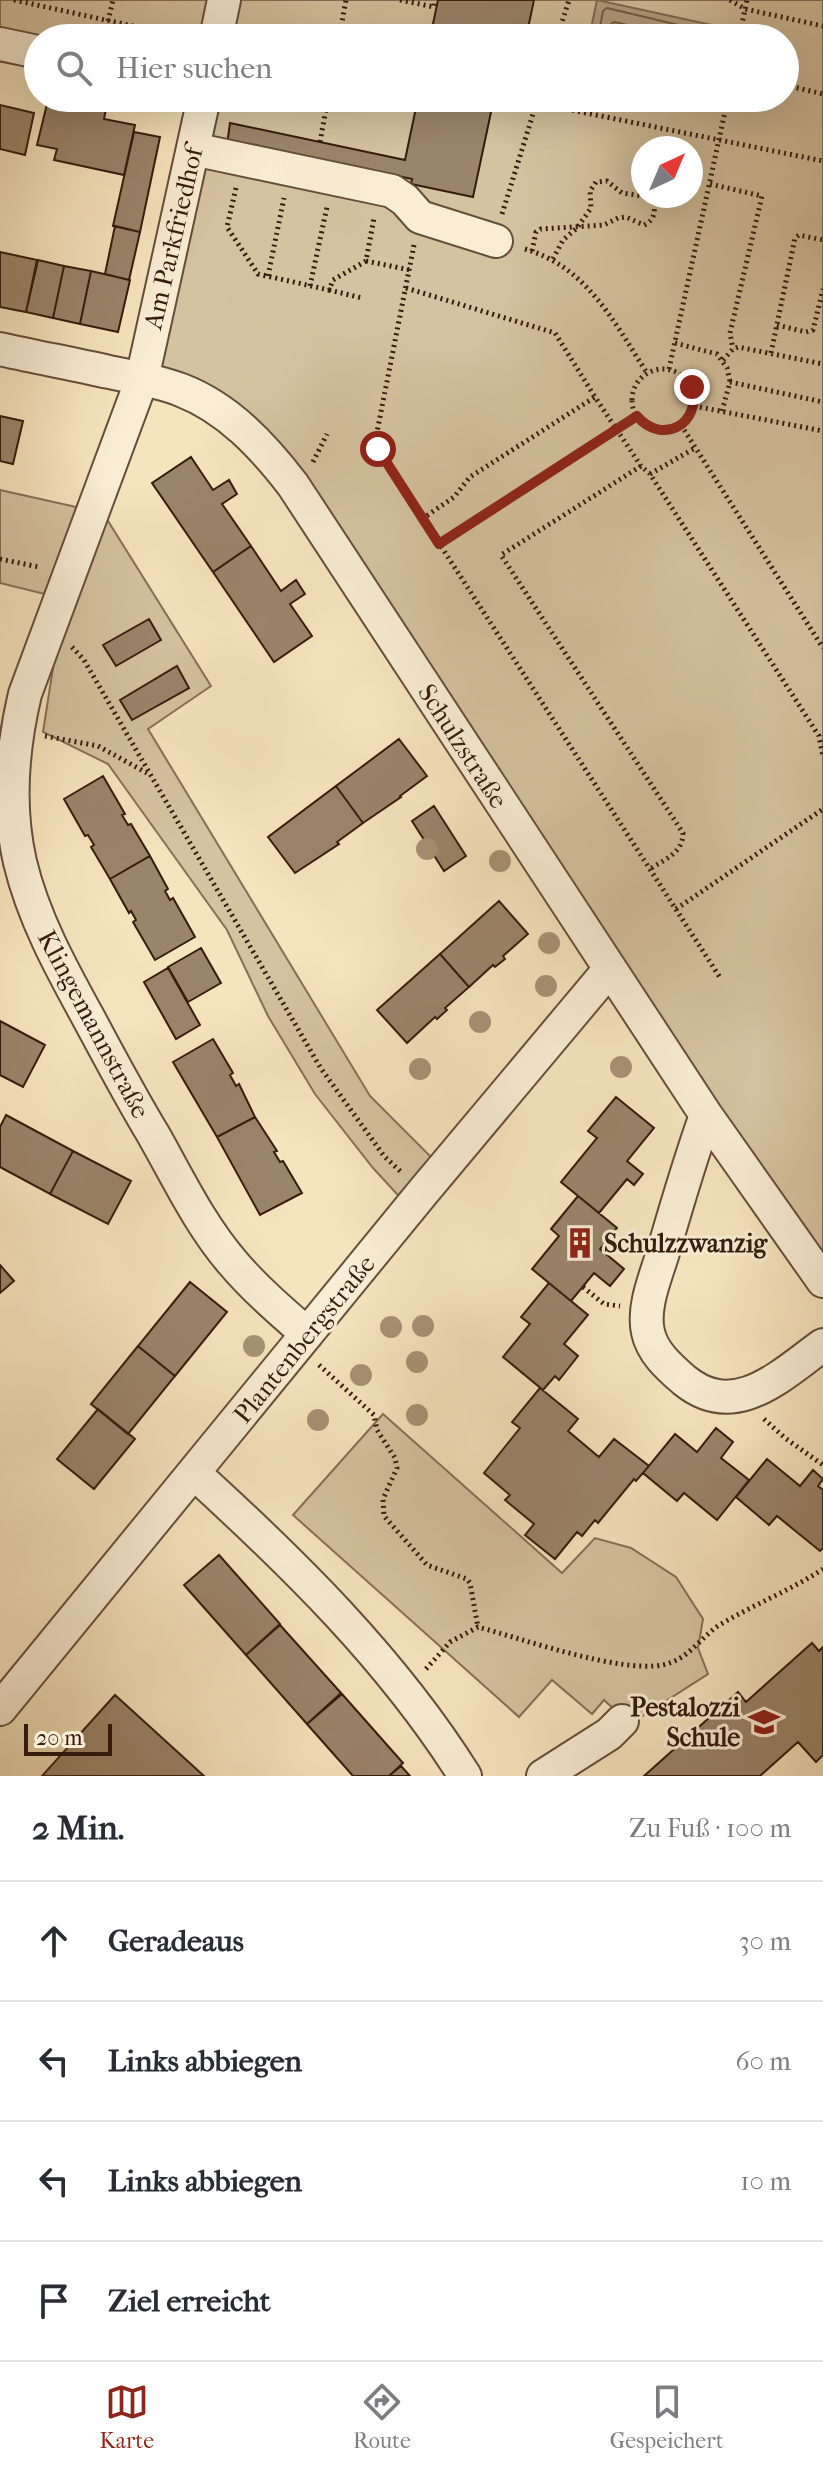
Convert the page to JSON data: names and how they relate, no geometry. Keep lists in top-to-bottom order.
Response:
{
  "streets": {
    "street": [
      "Am Parkfriedhof",
      "Schulzstraße",
      "Klingemannstraße",
      "Plantenbergstraße"
    ]
  },
  "crossings": [
    ["Am Parkfriedhof", "Schulzstraße"],
    ["Am Parkfriedhof", "Klingemannstraße"],
    ["Schulzstraße", "Klingemannstraße"],
    ["Schulzstraße", "Plantenbergstraße"],
    ["Klingemannstraße", "Plantenbergstraße"]
  ],
  "places": {
    "building": ["Schulzzwanzig"],
    "school or university": ["Pestalozzi Schule"]
  },
  "scale_bar": "20 m",
  "north": "top right",
  "page": {
    "search": "Hier suchen",
    "scale": "20 m",
    "heading": ["2 Min.", "Zu Fuß · 100 m"],
    "list": [
      ["Geradeaus", "30 m"],
      ["Links abbiegen", "60 m"],
      ["Links abbiegen", "10 m"],
      "Ziel erreicht"
    ],
    "nav": ["Karte", "Route", "Gespeichert"]
  }
}
